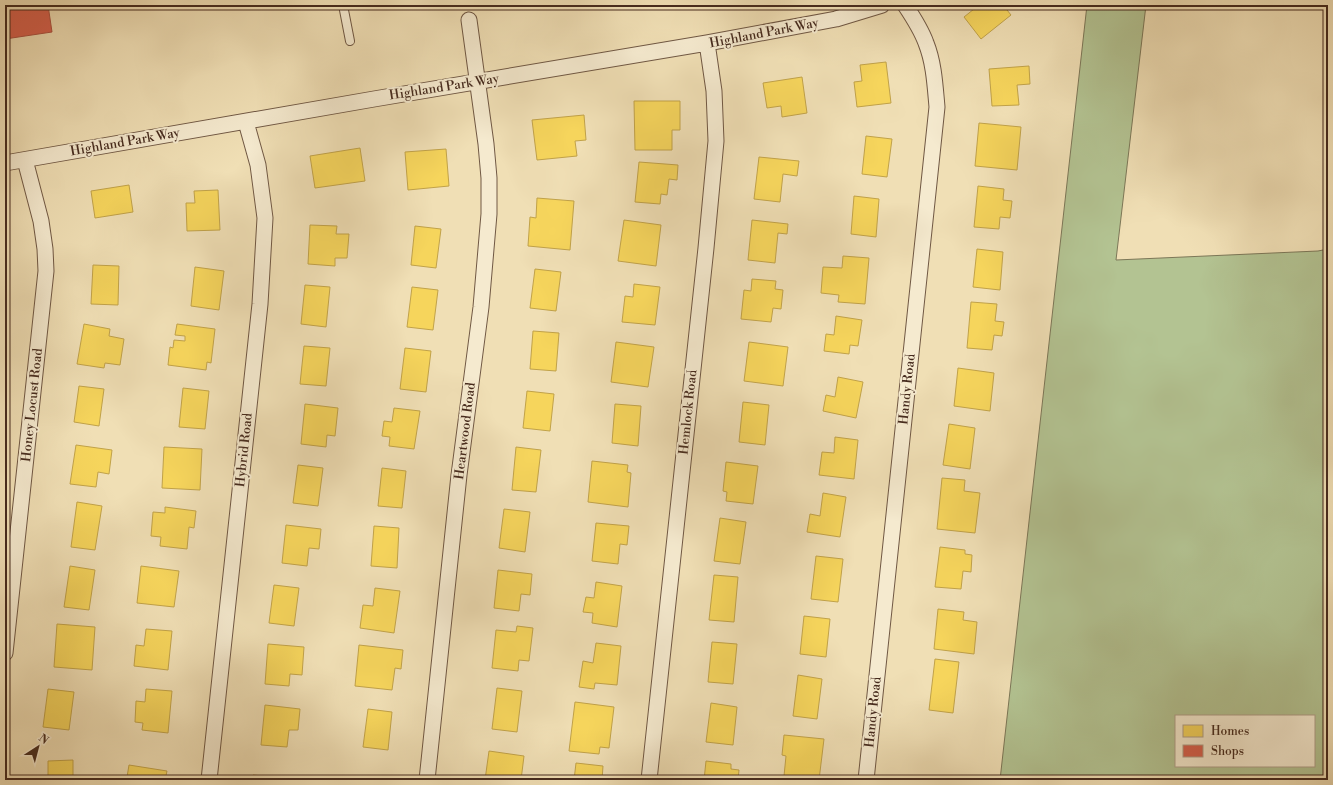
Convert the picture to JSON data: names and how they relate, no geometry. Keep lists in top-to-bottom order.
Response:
{
  "streets": {
    "street": [
      "Highland Park Way",
      "Handy Road",
      "Honey Locust Road",
      "Hemlock Road",
      "Heartwood Road",
      "Hybrid Road"
    ]
  },
  "crossings": [
    ["Highland Park Way", "Honey Locust Road"],
    ["Highland Park Way", "Hemlock Road"],
    ["Highland Park Way", "Heartwood Road"],
    ["Highland Park Way", "Hybrid Road"]
  ],
  "legend": ["Homes", "Shops"],
  "north": "top right"
}
